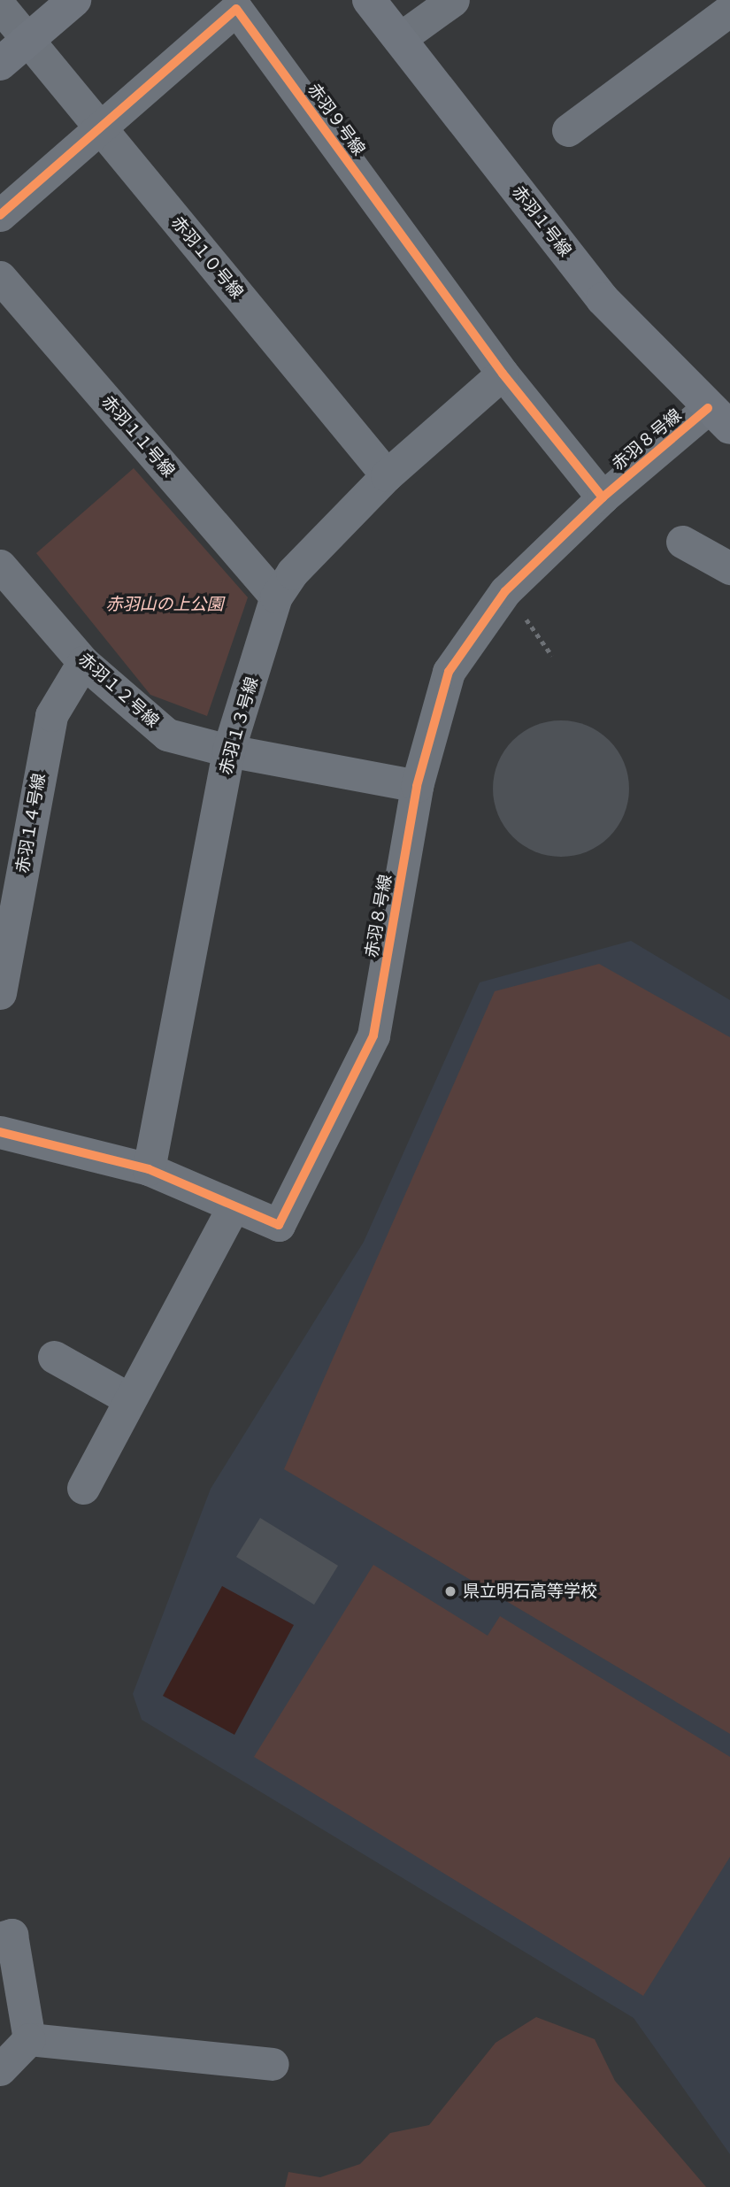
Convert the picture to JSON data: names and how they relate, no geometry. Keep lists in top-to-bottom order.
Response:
{
  "streets": {
    "street": [
      "赤羽９号線",
      "赤羽１号線",
      "赤羽１０号線",
      "赤羽１１号線",
      "赤羽８号線",
      "赤羽１２号線",
      "赤羽１３号線",
      "赤羽１４号線"
    ]
  },
  "crossings": [
    ["赤羽９号線", "赤羽１０号線"],
    ["赤羽９号線", "赤羽８号線"],
    ["赤羽９号線", "赤羽１３号線"],
    ["赤羽１号線", "赤羽８号線"],
    ["赤羽１０号線", "赤羽１３号線"],
    ["赤羽１１号線", "赤羽１３号線"],
    ["赤羽８号線", "赤羽１２号線"],
    ["赤羽８号線", "赤羽１３号線"],
    ["赤羽１２号線", "赤羽１３号線"],
    ["赤羽１２号線", "赤羽１４号線"]
  ],
  "parks": ["赤羽山の上公園"],
  "places": ["県立明石高等学校"]
}
